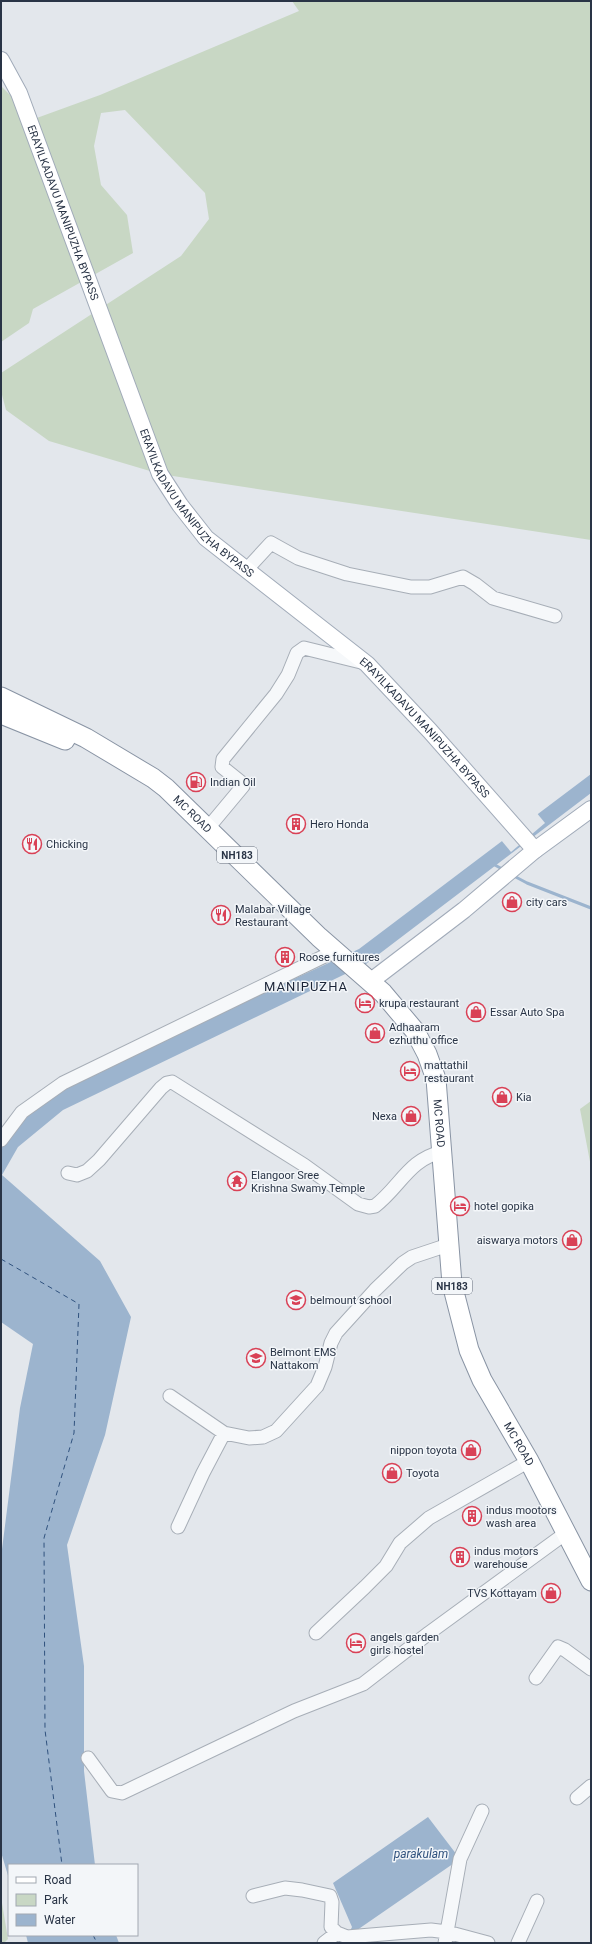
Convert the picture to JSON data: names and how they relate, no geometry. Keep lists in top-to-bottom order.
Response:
{
  "streets": {
    "highway": ["MC ROAD", "NH183"],
    "main road": ["ERAYILKADAVU MANIPUZHA BYPASS"]
  },
  "districts": ["MANIPUZHA"],
  "water": ["parakulam"],
  "places": {
    "fuel station": ["Indian Oil"],
    "building": [
      "Hero Honda",
      "Roose furnitures",
      "indus mootors wash area",
      "indus motors warehouse"
    ],
    "restaurant": ["Chicking", "Malabar Village Restaurant"],
    "shop": [
      "city cars",
      "Essar Auto Spa",
      "Adhaaram ezhuthu office",
      "Kia",
      "Nexa",
      "aiswarya motors",
      "nippon toyota",
      "Toyota",
      "TVS Kottayam"
    ],
    "hotel": [
      "krupa restaurant",
      "mattathil restaurant",
      "hotel gopika",
      "angels garden girls hostel"
    ],
    "temple": ["Elangoor Sree Krishna Swamy Temple"],
    "school or university": ["belmount school", "Belmont EMS Nattakom"]
  },
  "legend": ["Road", "Park", "Water"]
}
